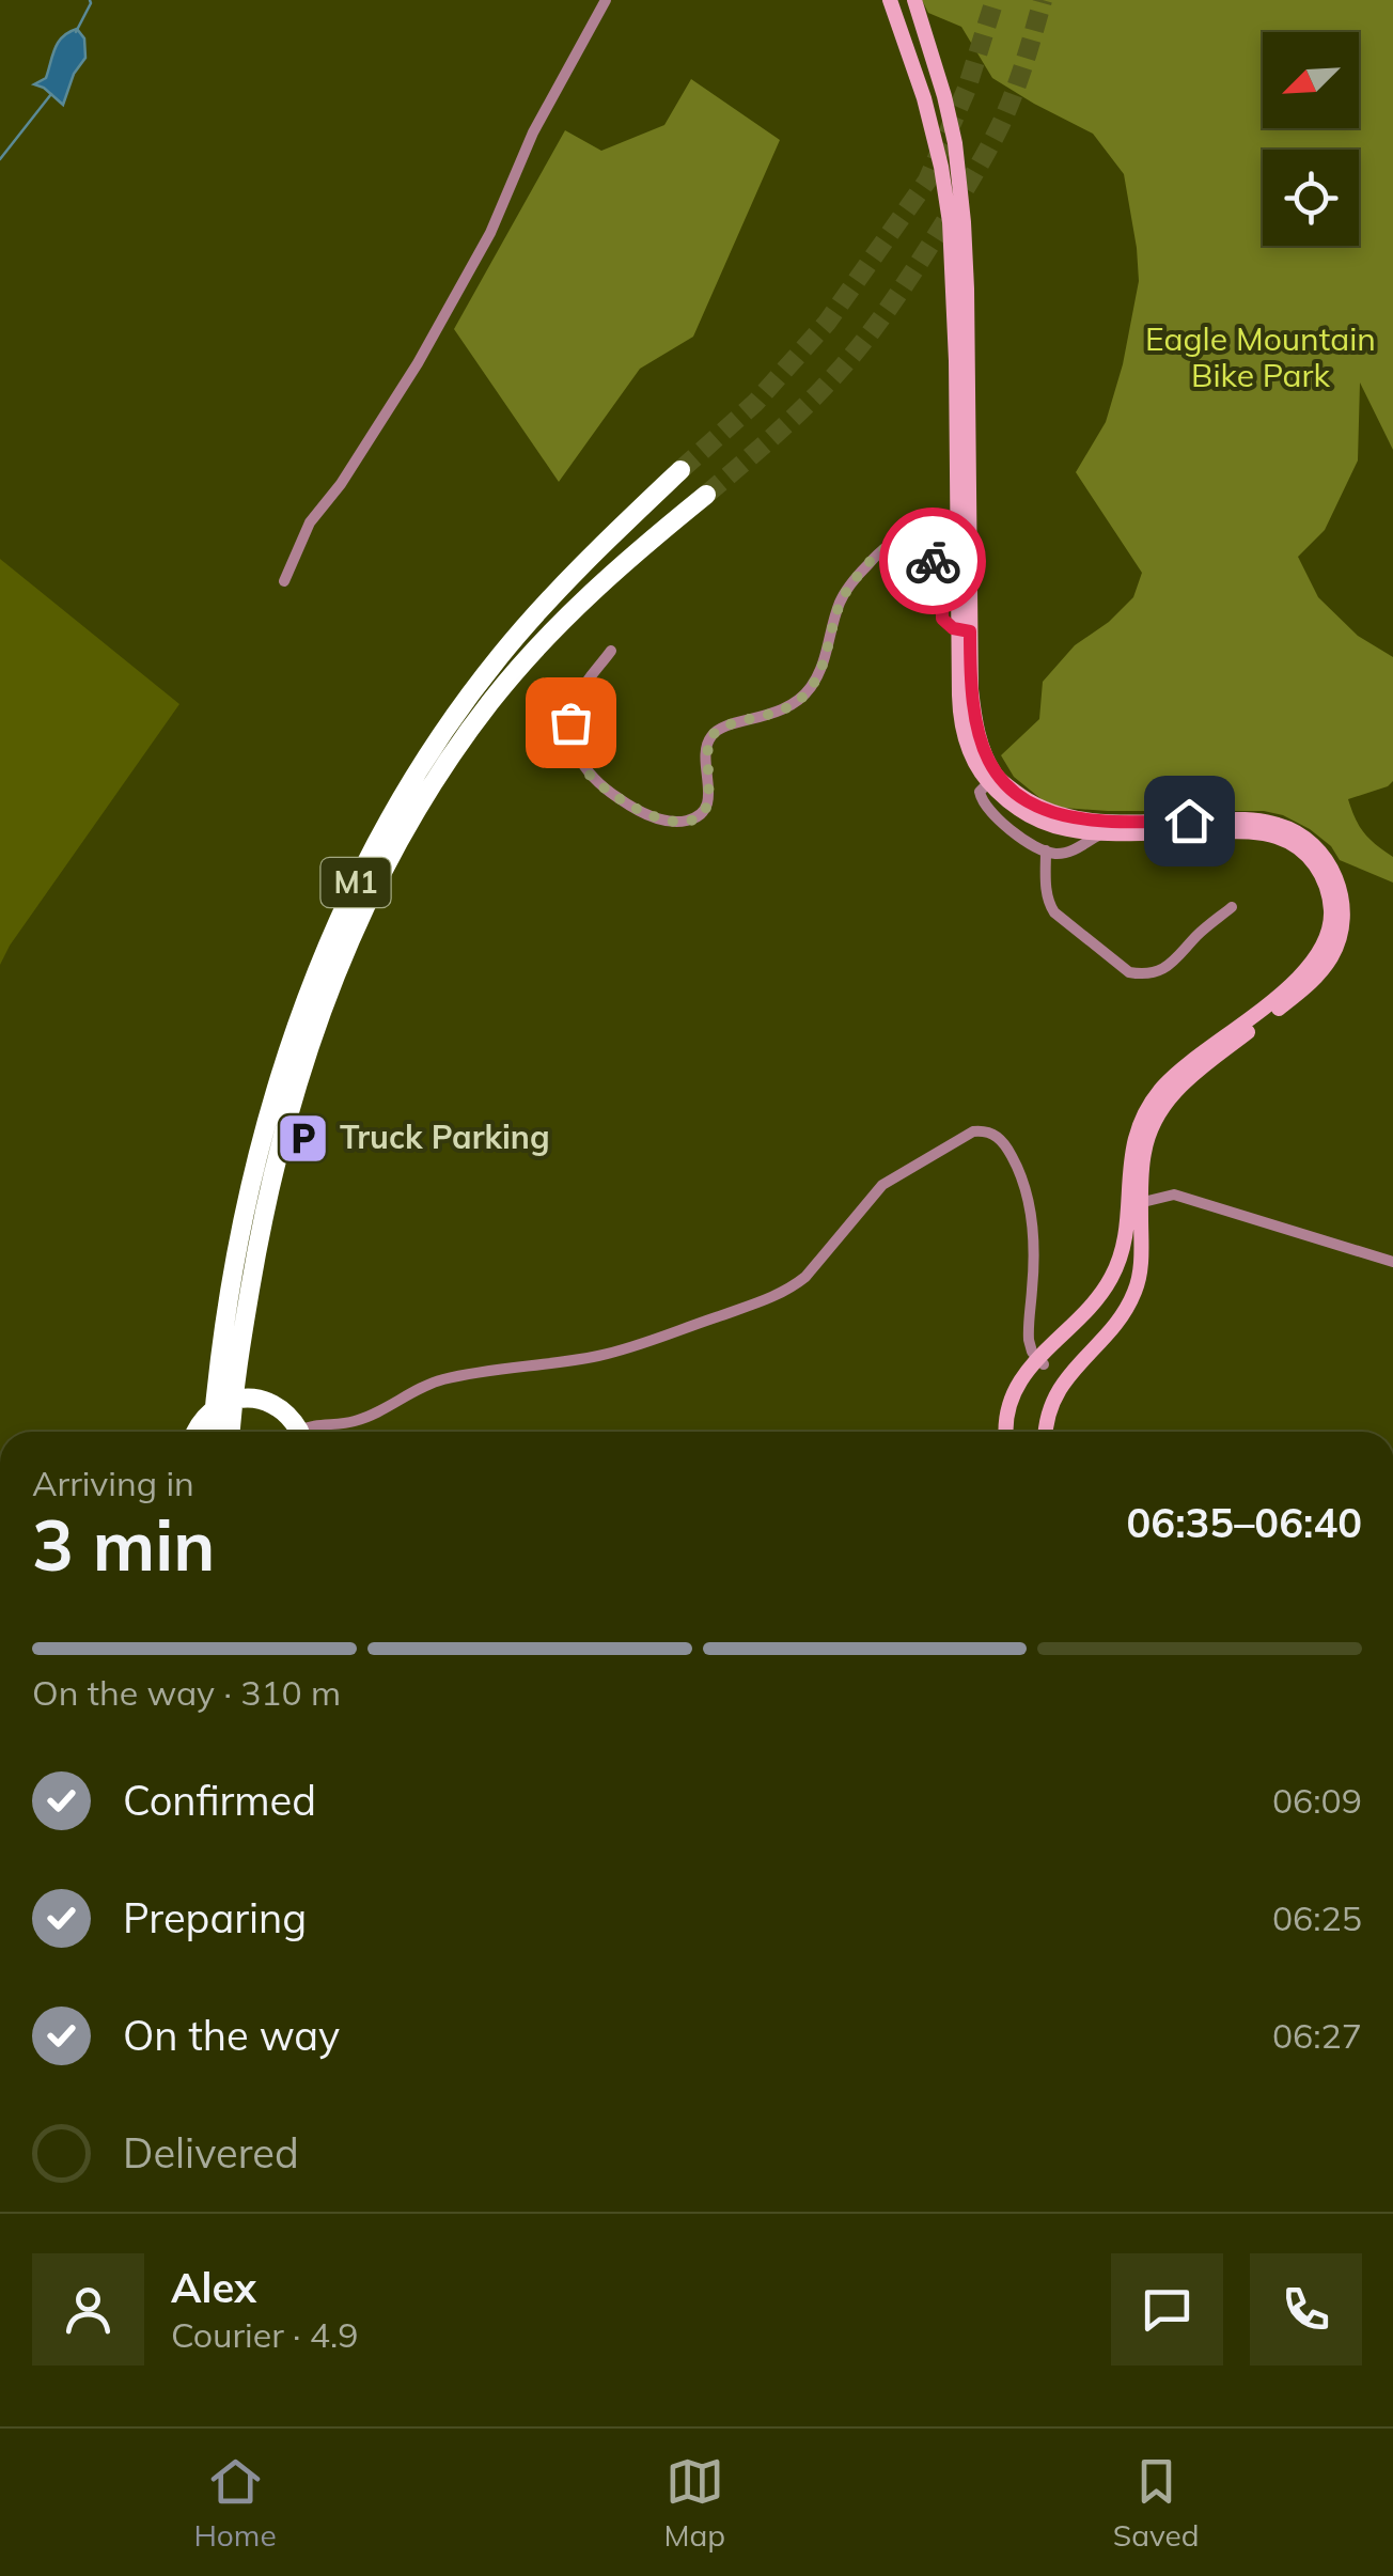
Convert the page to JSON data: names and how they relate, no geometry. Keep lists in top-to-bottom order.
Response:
{
  "streets": {
    "highway": ["M1"]
  },
  "parks": ["Eagle Mountain Bike Park"],
  "places": {
    "parking": ["Truck Parking"]
  },
  "north": "bottom left",
  "page": {
    "heading": ["3 min", "Arriving in", "06:35–06:40"],
    "panel": ["Alex", "Courier · 4.9"],
    "bar": "On the way · 310 m",
    "list": [
      ["Confirmed", "06:09"],
      ["Preparing", "06:25"],
      ["On the way", "06:27"],
      "Delivered"
    ],
    "tabs": ["Home", "Map", "Saved"]
  }
}
